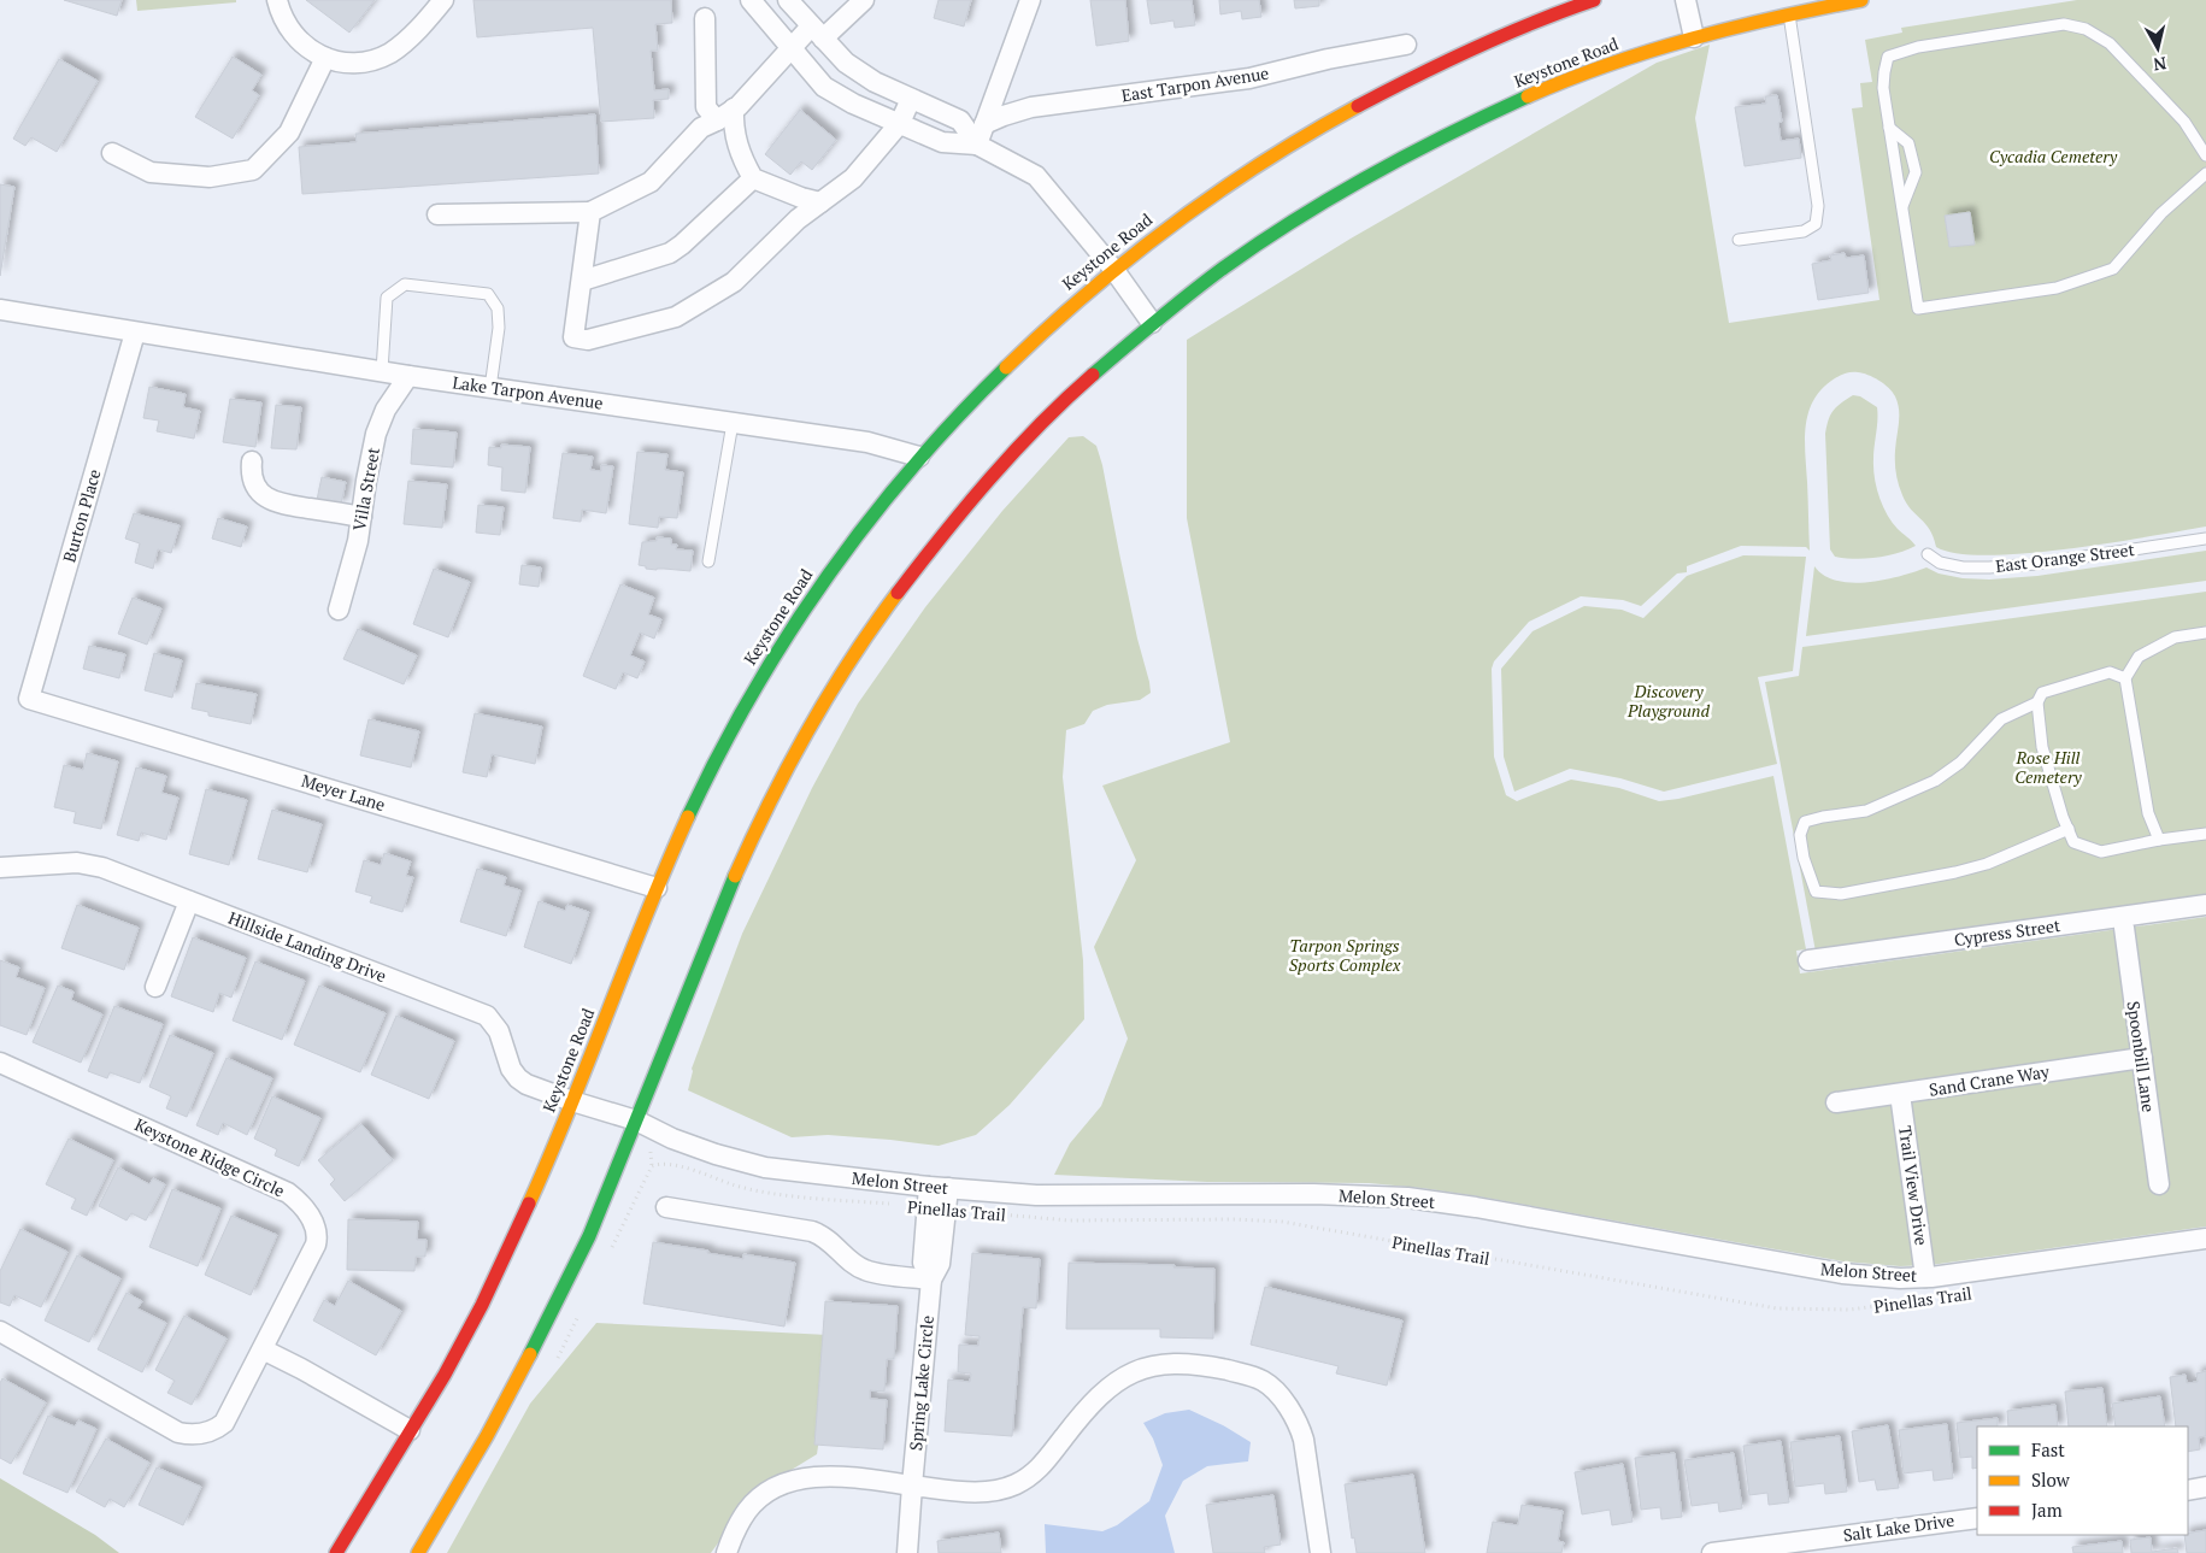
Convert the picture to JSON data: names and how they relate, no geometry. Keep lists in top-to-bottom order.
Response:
{
  "streets": {
    "main road": ["Keystone Road"],
    "street": [
      "East Tarpon Avenue",
      "Lake Tarpon Avenue",
      "Villa Street",
      "Burton Place",
      "Meyer Lane",
      "Cypress Street",
      "Hillside Landing Drive",
      "Spoonbill Lane",
      "Sand Crane Way",
      "Keystone Ridge Circle",
      "Melon Street",
      "Trail View Drive",
      "Spring Lake Circle",
      "Salt Lake Drive"
    ],
    "lane": ["East Orange Street"],
    "path": ["Pinellas Trail"]
  },
  "crossings": [
    ["Keystone Road", "Lake Tarpon Avenue"],
    ["Keystone Road", "Meyer Lane"],
    ["Keystone Road", "Hillside Landing Drive"],
    ["Keystone Road", "Melon Street"],
    ["Lake Tarpon Avenue", "Villa Street"],
    ["Lake Tarpon Avenue", "Burton Place"],
    ["Burton Place", "Meyer Lane"],
    ["Hillside Landing Drive", "Melon Street"],
    ["Spoonbill Lane", "Sand Crane Way"],
    ["Sand Crane Way", "Trail View Drive"],
    ["Melon Street", "Trail View Drive"],
    ["Melon Street", "Spring Lake Circle"]
  ],
  "parks": [
    "Cycadia Cemetery",
    "Discovery Playground",
    "Rose Hill Cemetery",
    "Tarpon Springs Sports Complex"
  ],
  "legend": ["Fast", "Slow", "Jam"],
  "north": "bottom"
}
